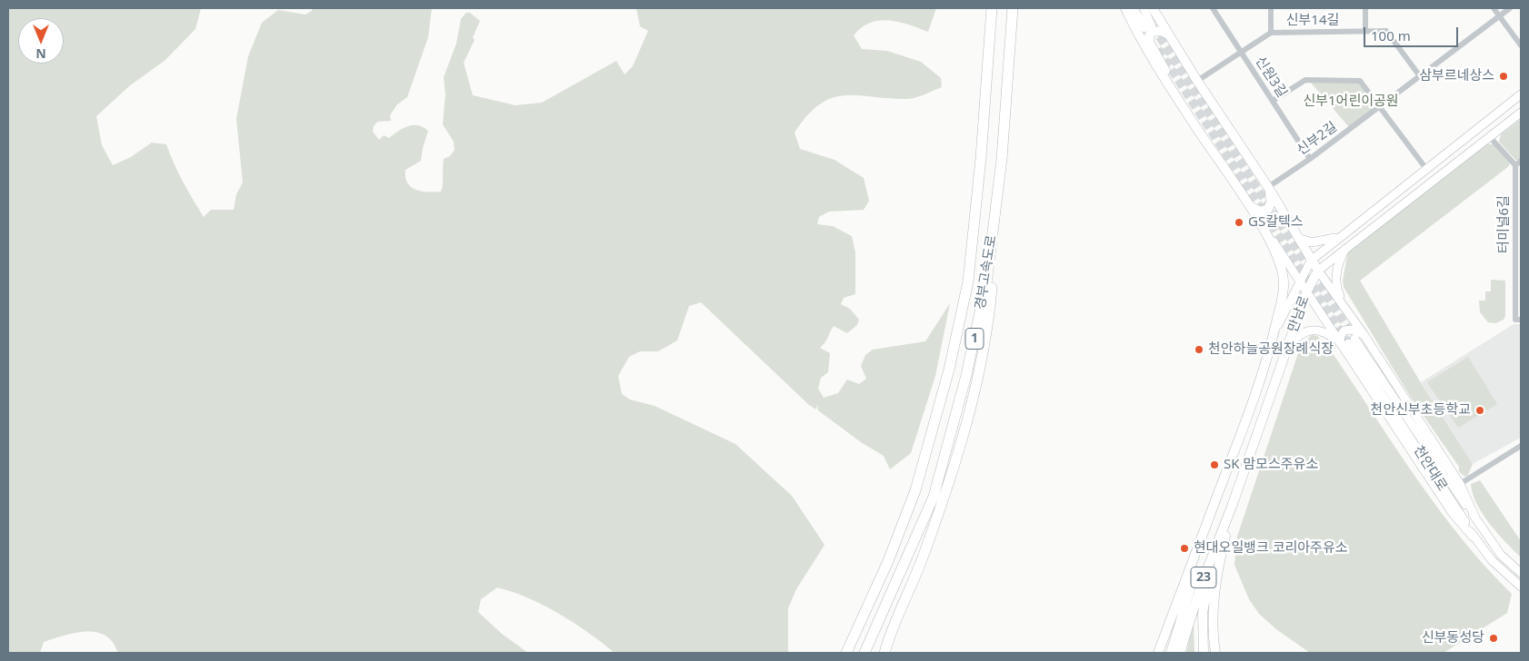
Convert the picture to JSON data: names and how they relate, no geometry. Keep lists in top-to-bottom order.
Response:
{
  "streets": {
    "highway": ["경부고속도로", "1"],
    "main road": ["만남로", "천안대로", "23"],
    "street": [
      "신부14길",
      "신원3길",
      "신부2길",
      "터미널6길"
    ]
  },
  "crossings": [
    ["신부14길", "신원3길"],
    ["신부14길", "신부2길"],
    ["신원3길", "신부2길"]
  ],
  "parks": ["신부1어린이공원"],
  "places": [
    "삼부르네상스",
    "GS칼텍스",
    "천안하늘공원장례식장",
    "천안신부초등학교",
    "SK 맘모스주유소",
    "현대오일뱅크 코리아주유소",
    "신부동성당"
  ],
  "scale_bar": "100 m",
  "north": "bottom"
}
